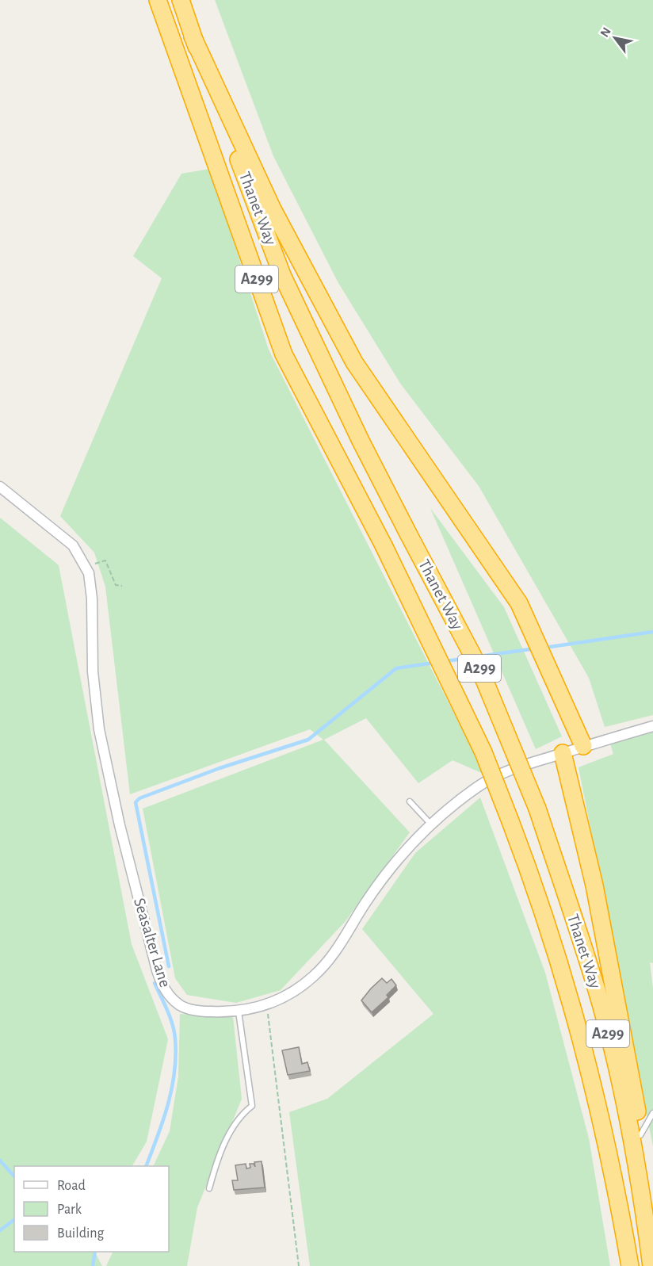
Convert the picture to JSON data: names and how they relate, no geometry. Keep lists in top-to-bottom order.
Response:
{
  "streets": {
    "highway": ["Thanet Way", "A299"],
    "street": ["Seasalter Lane"]
  },
  "legend": ["Road", "Park", "Building"],
  "north": "top left"
}
